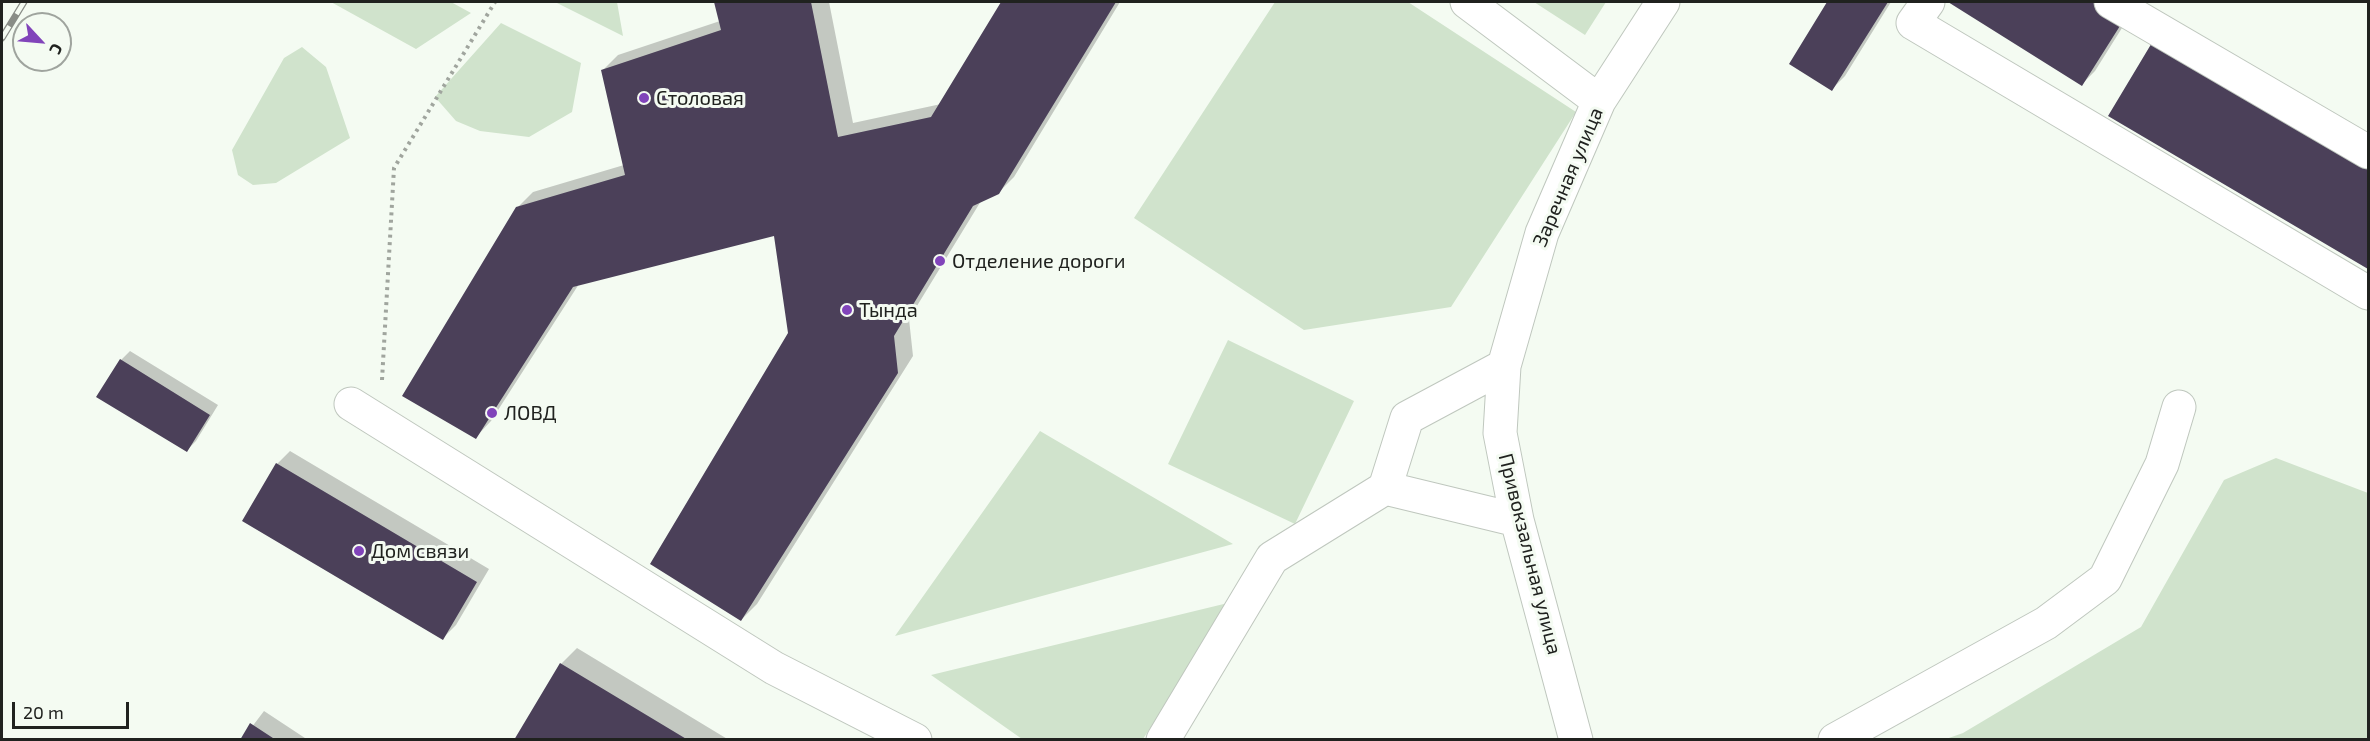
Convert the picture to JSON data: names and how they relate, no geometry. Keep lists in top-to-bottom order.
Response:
{
  "streets": {
    "street": ["Заречная улица", "Привокзальная улица"]
  },
  "crossings": [
    ["Заречная улица", "Привокзальная улица"]
  ],
  "places": [
    "Столовая",
    "Отделение дороги",
    "Тында",
    "ЛОВД",
    "Дом связи"
  ],
  "scale_bar": "20 m",
  "north": "bottom right"
}
